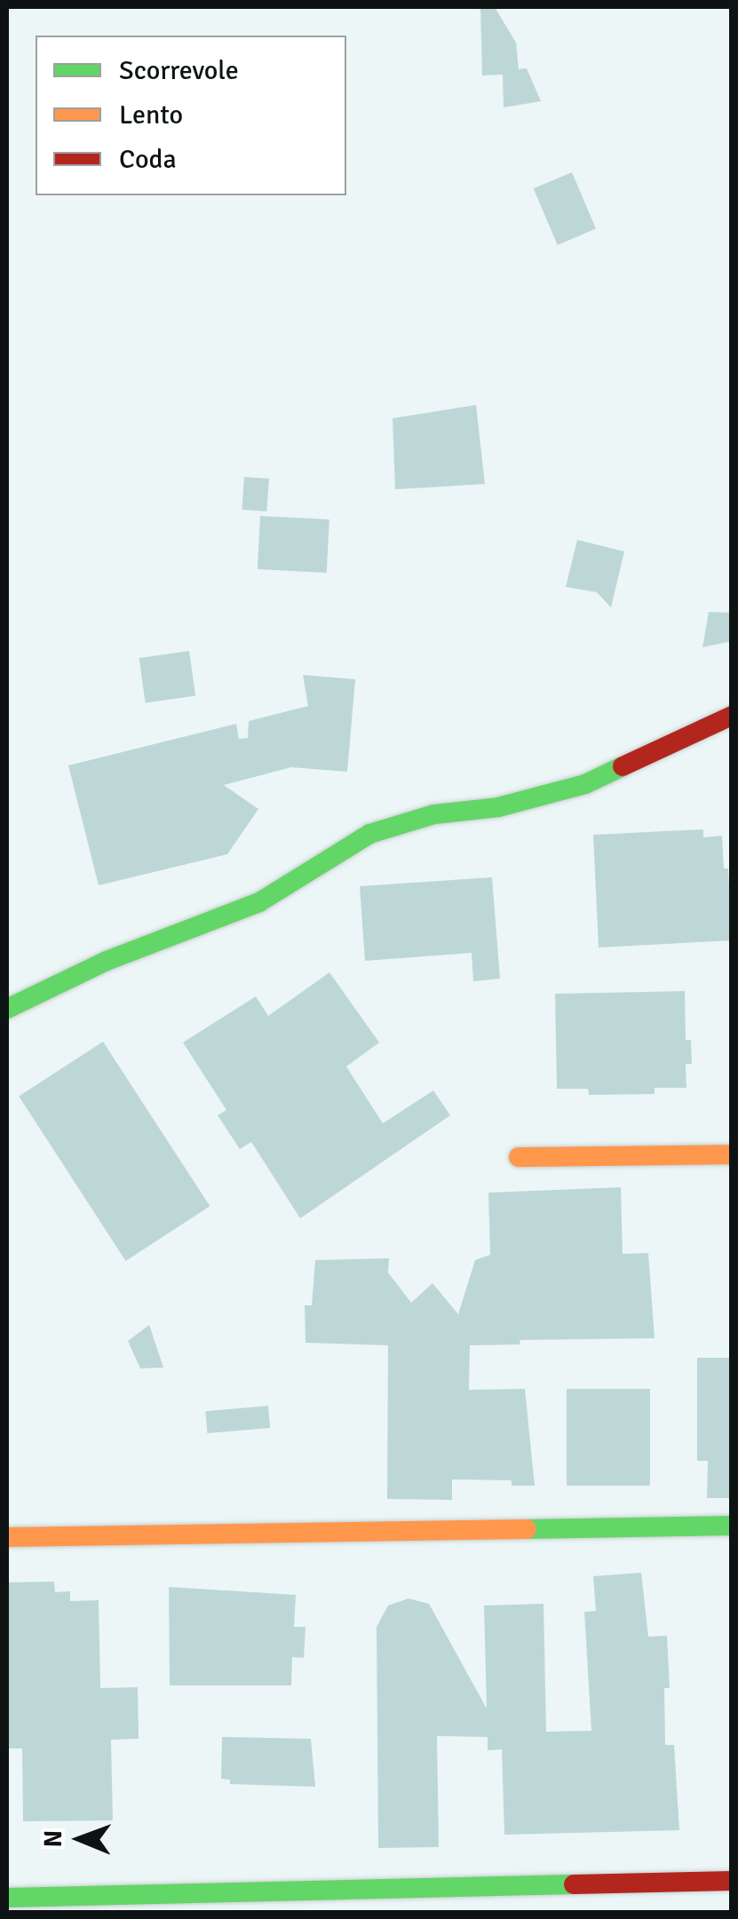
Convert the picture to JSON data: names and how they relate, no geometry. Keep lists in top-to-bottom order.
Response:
{
  "legend": ["Scorrevole", "Lento", "Coda"],
  "north": "left"
}
